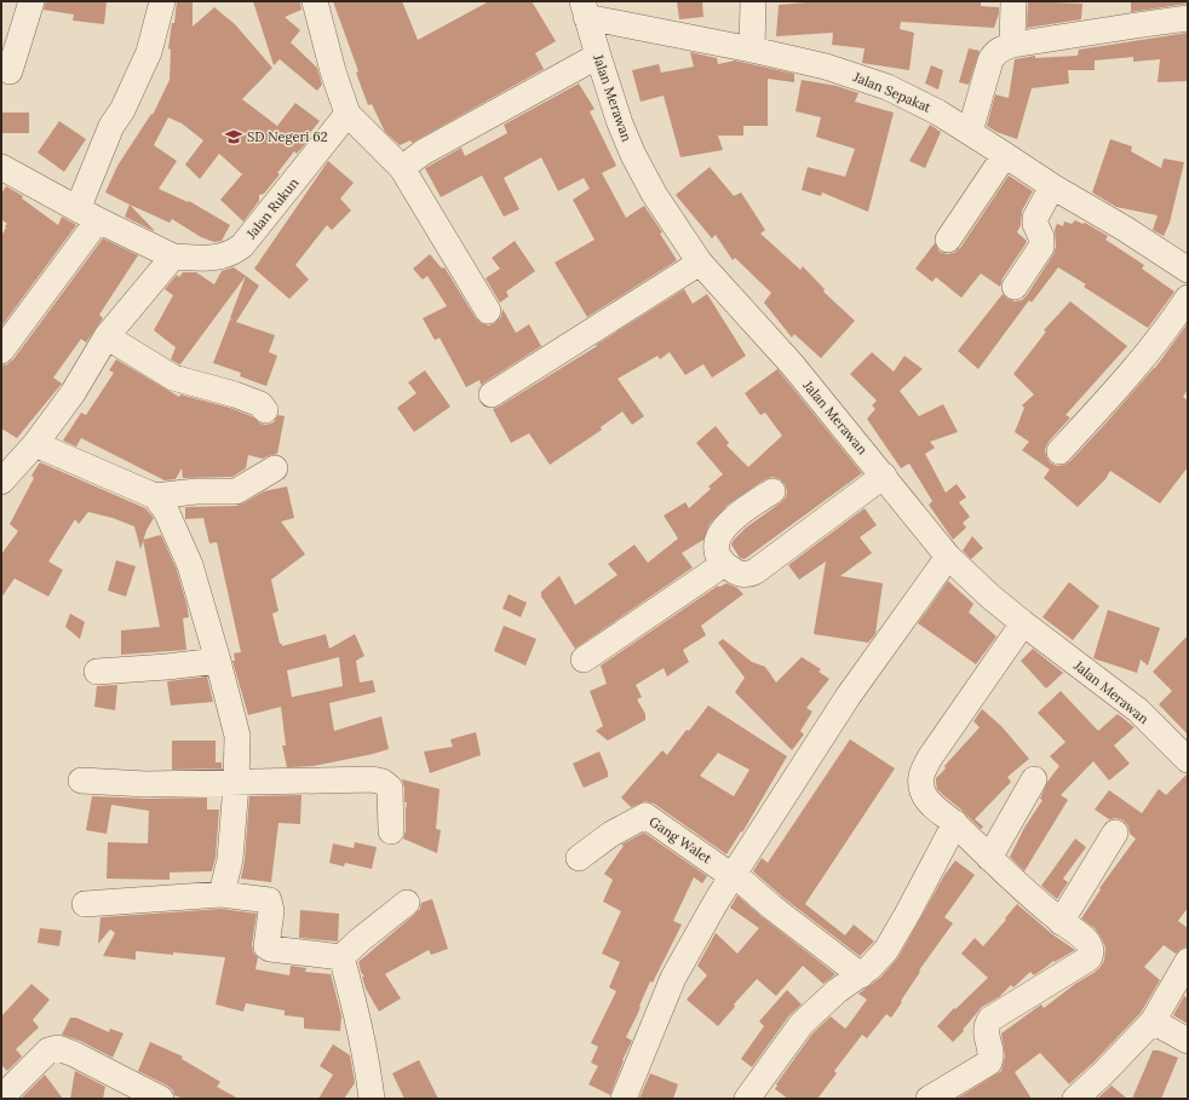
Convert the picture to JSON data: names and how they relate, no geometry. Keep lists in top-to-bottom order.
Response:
{
  "streets": {
    "street": [
      "Jalan Sepakat",
      "Jalan Merawan",
      "Jalan Rukun",
      "Gang Walet"
    ]
  },
  "crossings": [
    ["Jalan Sepakat", "Jalan Merawan"]
  ],
  "places": {
    "school or university": ["SD Negeri 62"]
  }
}
